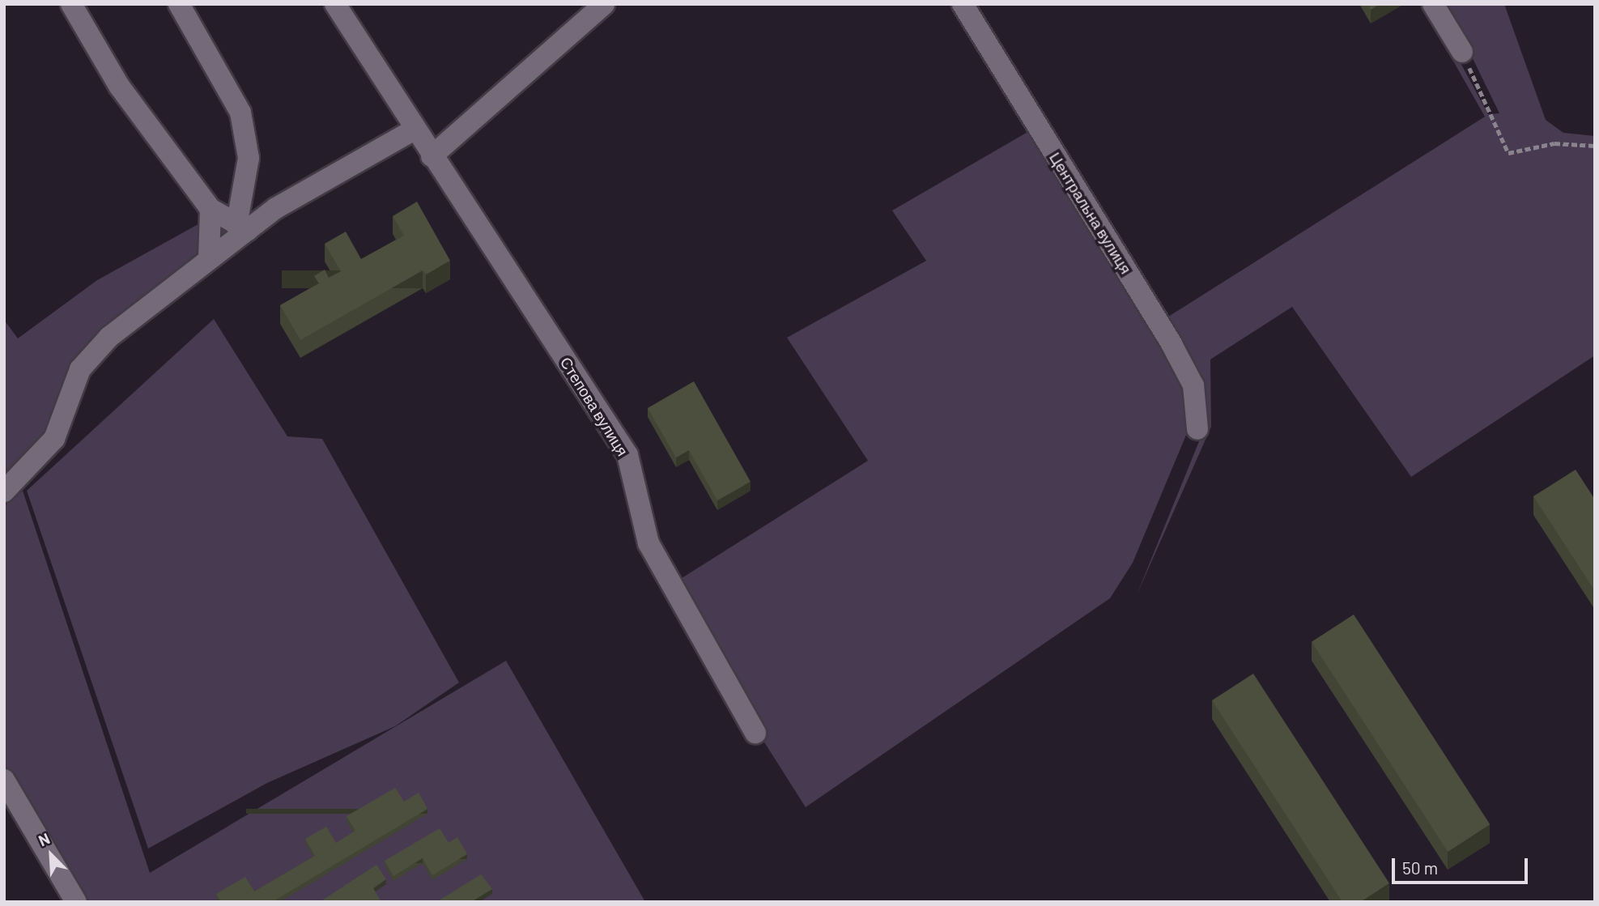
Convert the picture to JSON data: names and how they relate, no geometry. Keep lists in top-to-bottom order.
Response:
{
  "streets": {
    "street": ["Центральна вулиця", "Степова вулиця"]
  },
  "scale_bar": "50 m",
  "north": "top left"
}
